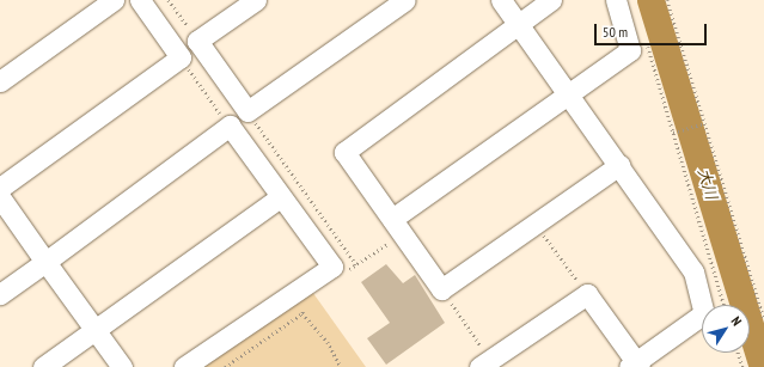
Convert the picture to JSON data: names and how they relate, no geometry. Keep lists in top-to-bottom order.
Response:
{
  "water": ["大川"],
  "scale_bar": "50 m",
  "north": "top right"
}
